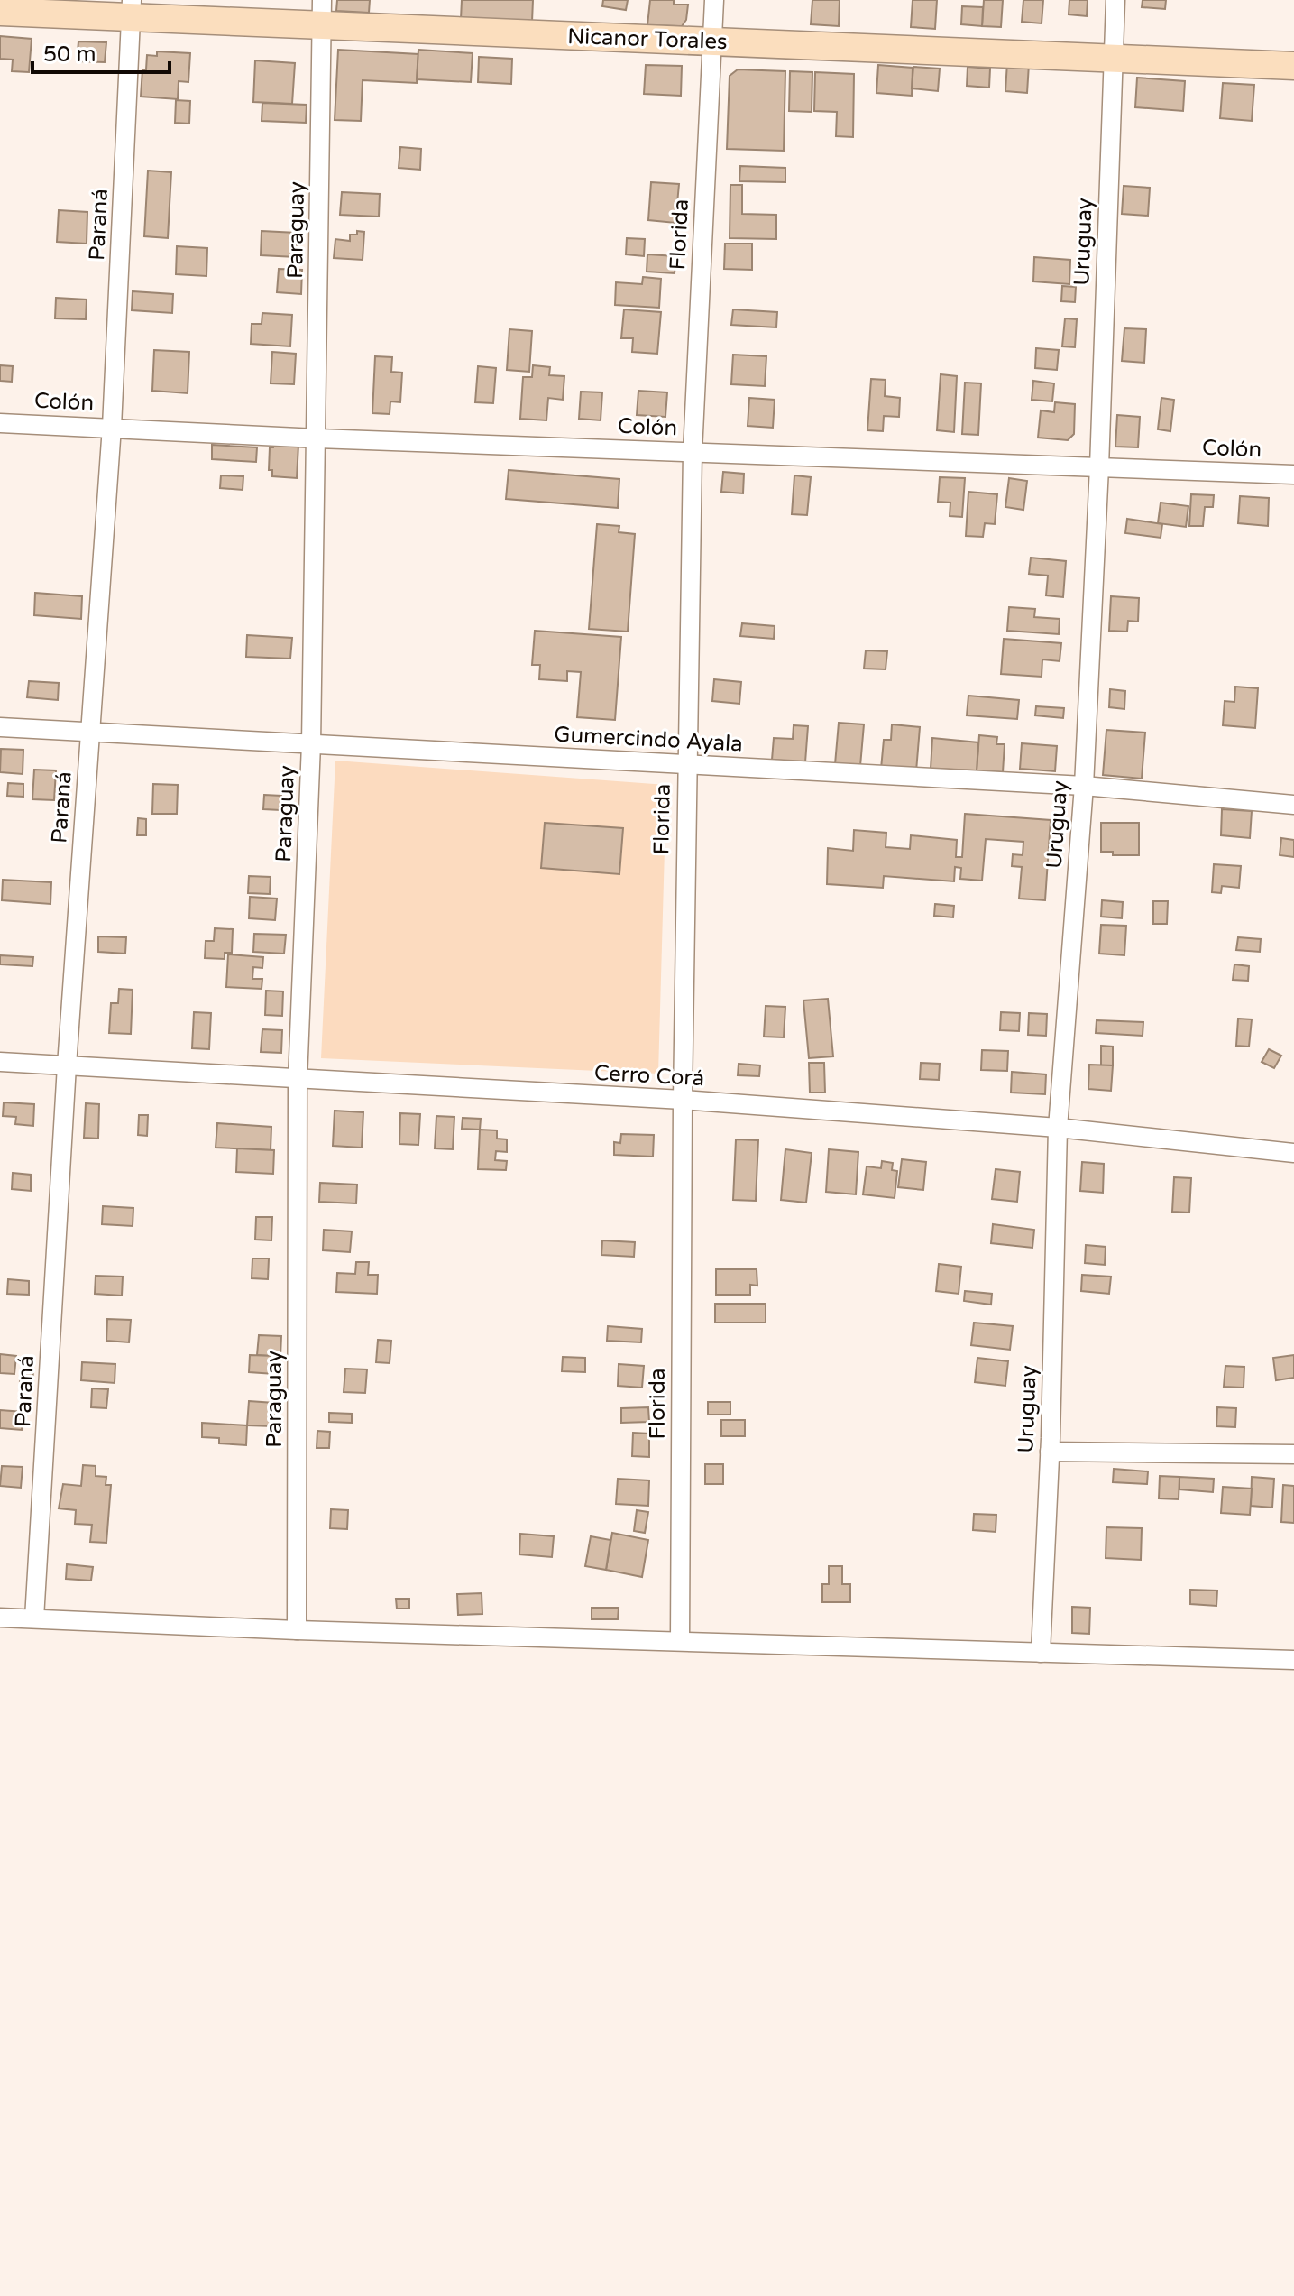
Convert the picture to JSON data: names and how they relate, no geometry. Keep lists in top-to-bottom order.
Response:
{
  "streets": {
    "street": [
      "Nicanor Torales",
      "Paraná",
      "Paraguay",
      "Florida",
      "Uruguay",
      "Colón",
      "Gumercindo Ayala",
      "Cerro Corá"
    ]
  },
  "crossings": [
    ["Nicanor Torales", "Paraná"],
    ["Nicanor Torales", "Paraguay"],
    ["Nicanor Torales", "Florida"],
    ["Nicanor Torales", "Uruguay"],
    ["Paraná", "Colón"],
    ["Paraná", "Gumercindo Ayala"],
    ["Paraná", "Cerro Corá"],
    ["Paraguay", "Colón"],
    ["Paraguay", "Gumercindo Ayala"],
    ["Paraguay", "Cerro Corá"],
    ["Florida", "Colón"],
    ["Florida", "Gumercindo Ayala"],
    ["Florida", "Cerro Corá"],
    ["Uruguay", "Colón"],
    ["Uruguay", "Gumercindo Ayala"],
    ["Uruguay", "Cerro Corá"]
  ],
  "scale_bar": "50 m"
}
